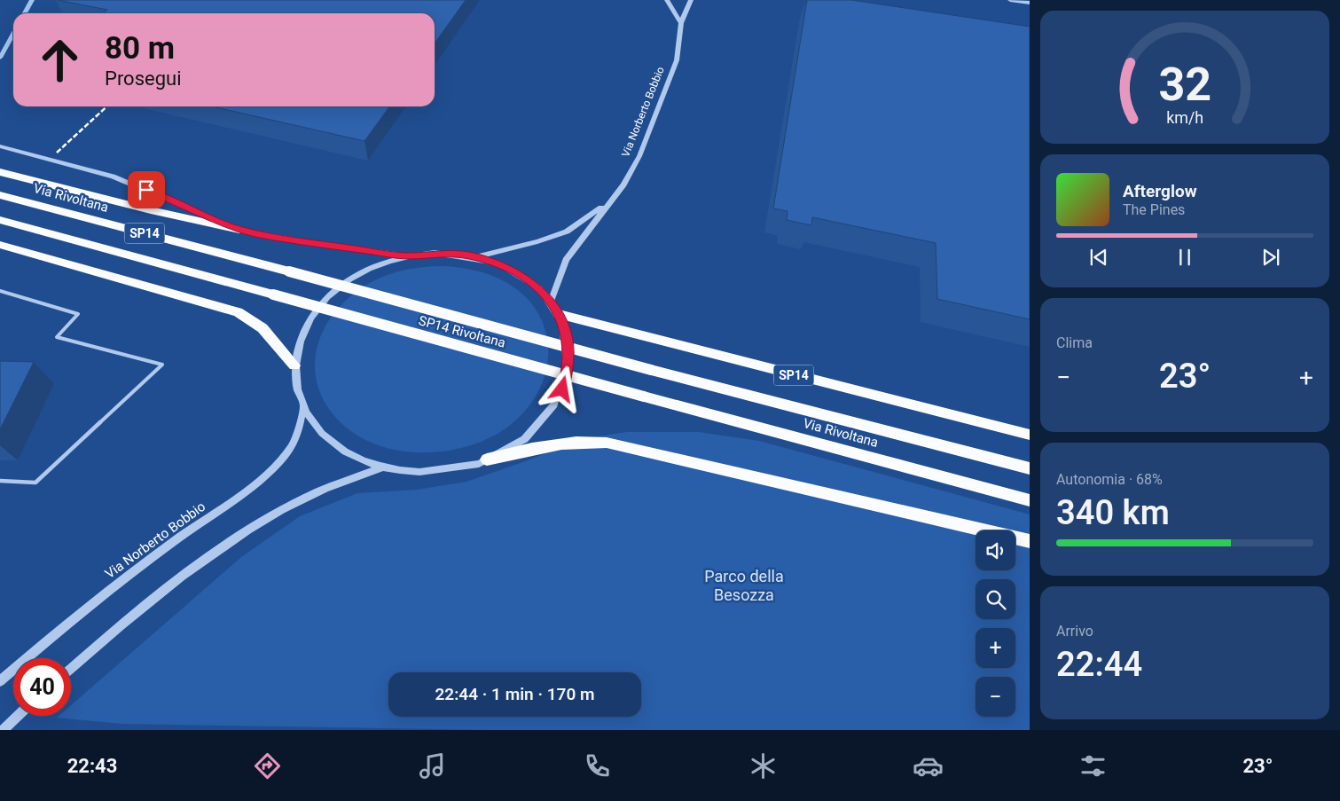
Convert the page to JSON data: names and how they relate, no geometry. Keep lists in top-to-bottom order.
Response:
{
  "streets": {
    "highway": ["Via Rivoltana", "SP14", "SP14 Rivoltana"],
    "street": ["Via Norberto Bobbio"]
  },
  "crossings": [
    ["Via Norberto Bobbio", "SP14"],
    ["Via Rivoltana", "SP14 Rivoltana"]
  ],
  "parks": ["Parco della Besozza"],
  "page": {
    "turn": ["80 m", "Prosegui"],
    "song": ["Afterglow", "The Pines"],
    "tile": [
      "Clima",
      ["Autonomia · 68%", "340 km"],
      ["Arrivo", "22:44"]
    ],
    "heat": ["−", "23°", "+"],
    "map_buttons": ["+", "−"],
    "limit": "40",
    "trip": "22:44 · 1 min · 170 m",
    "tabs": ["22:43", "23°"],
    "gauge": ["32", "km/h"]
  }
}
